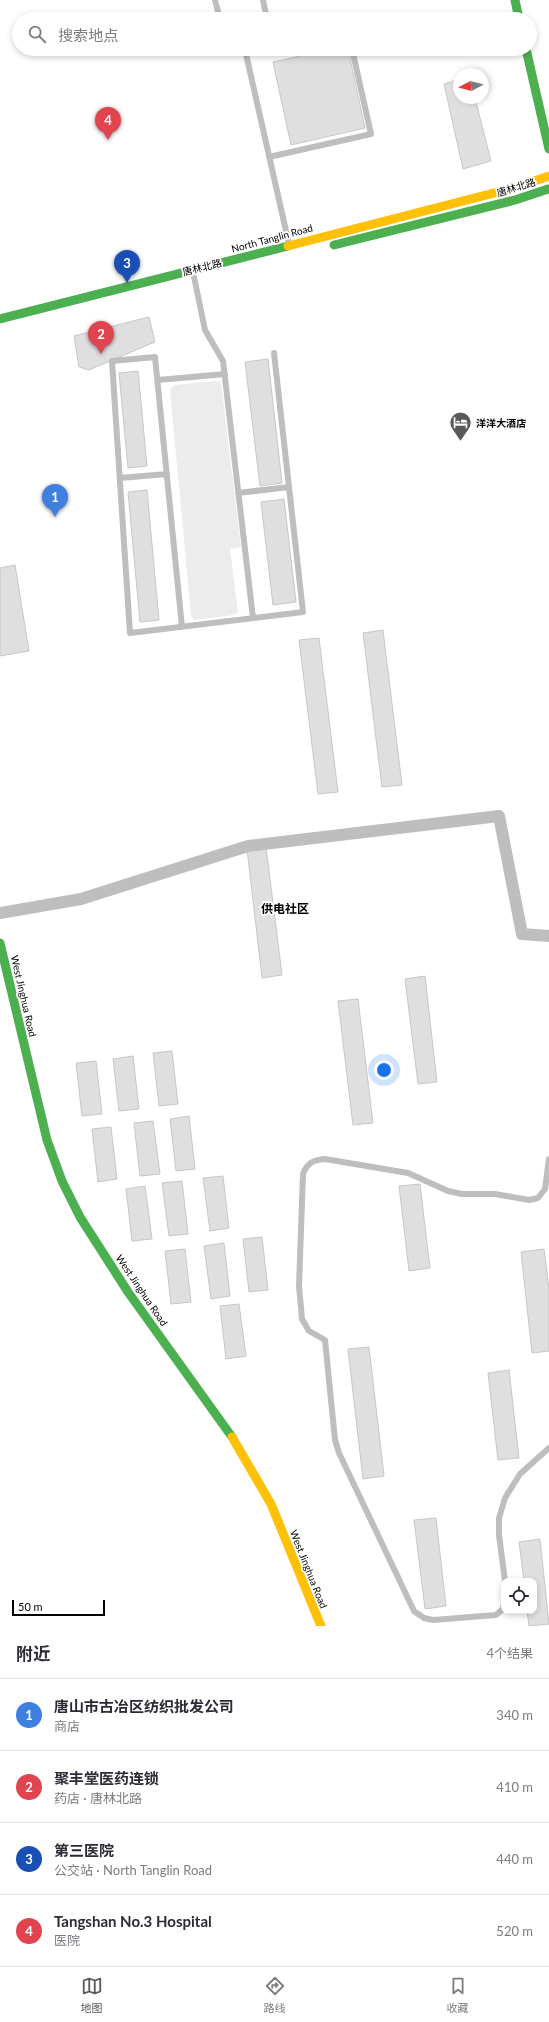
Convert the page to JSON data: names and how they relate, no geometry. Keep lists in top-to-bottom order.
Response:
{
  "streets": {
    "main road": ["唐林北路", "North Tanglin Road", "West Jinghua Road"]
  },
  "districts": ["供电社区"],
  "places": {
    "hotel": ["洋洋大酒店"]
  },
  "scale_bar": "50 m",
  "north": "left",
  "page": {
    "search": "搜索地点",
    "pins": [
      "4",
      "3",
      "2",
      "1"
    ],
    "scale": "50 m",
    "heading": ["附近", "4个结果"],
    "list": [
      {
        "mark": "1",
        "name": "唐山市古冶区纺织批发公司",
        "note": "商店",
        "value": "340 m"
      },
      {
        "mark": "2",
        "name": "聚丰堂医药连锁",
        "note": "药店 · 唐林北路",
        "value": "410 m"
      },
      {
        "mark": "3",
        "name": "第三医院",
        "note": "公交站 · North Tanglin Road",
        "value": "440 m"
      },
      {
        "mark": "4",
        "name": "Tangshan No.3 Hospital",
        "note": "医院",
        "value": "520 m"
      }
    ],
    "nav": ["地图", "路线", "收藏"]
  }
}
